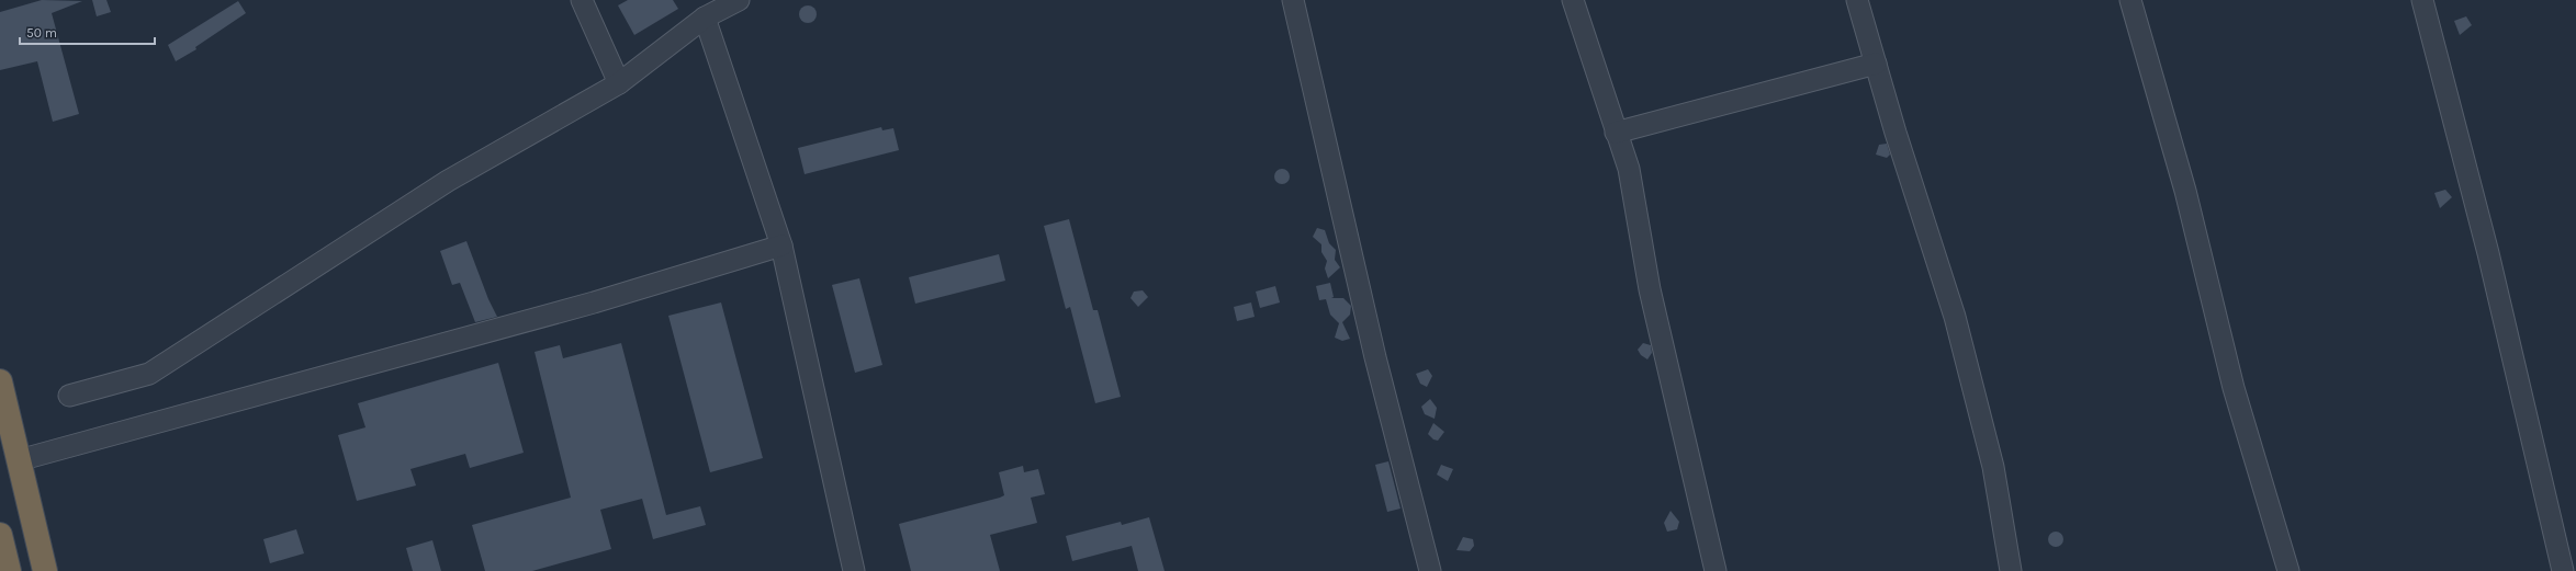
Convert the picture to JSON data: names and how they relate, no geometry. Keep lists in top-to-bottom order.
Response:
{
  "scale_bar": "50 m"
}
